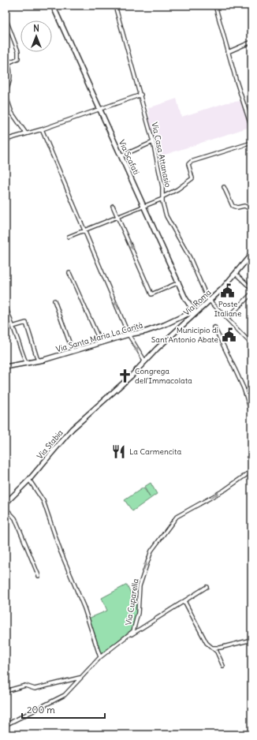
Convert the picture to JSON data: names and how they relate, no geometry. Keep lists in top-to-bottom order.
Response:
{
  "streets": {
    "street": [
      "Via Casa Attanasio",
      "Via Scafati",
      "Via Roma",
      "Via Santa Maria La Carità",
      "Via Stabia",
      "Via Cuparella"
    ]
  },
  "crossings": [
    ["Via Casa Attanasio", "Via Roma"],
    ["Via Scafati", "Via Roma"],
    ["Via Scafati", "Via Santa Maria La Carità"],
    ["Via Roma", "Via Santa Maria La Carità"],
    ["Via Roma", "Via Stabia"]
  ],
  "one_way": ["Via Cuparella"],
  "places": {
    "public building": ["Poste Italiane", "Municipio di Sant'Antonio Abate"],
    "church": ["Congrega dell'Immacolata"],
    "restaurant": ["La Carmencita"]
  },
  "scale_bar": "200 m",
  "north": "top"
}
